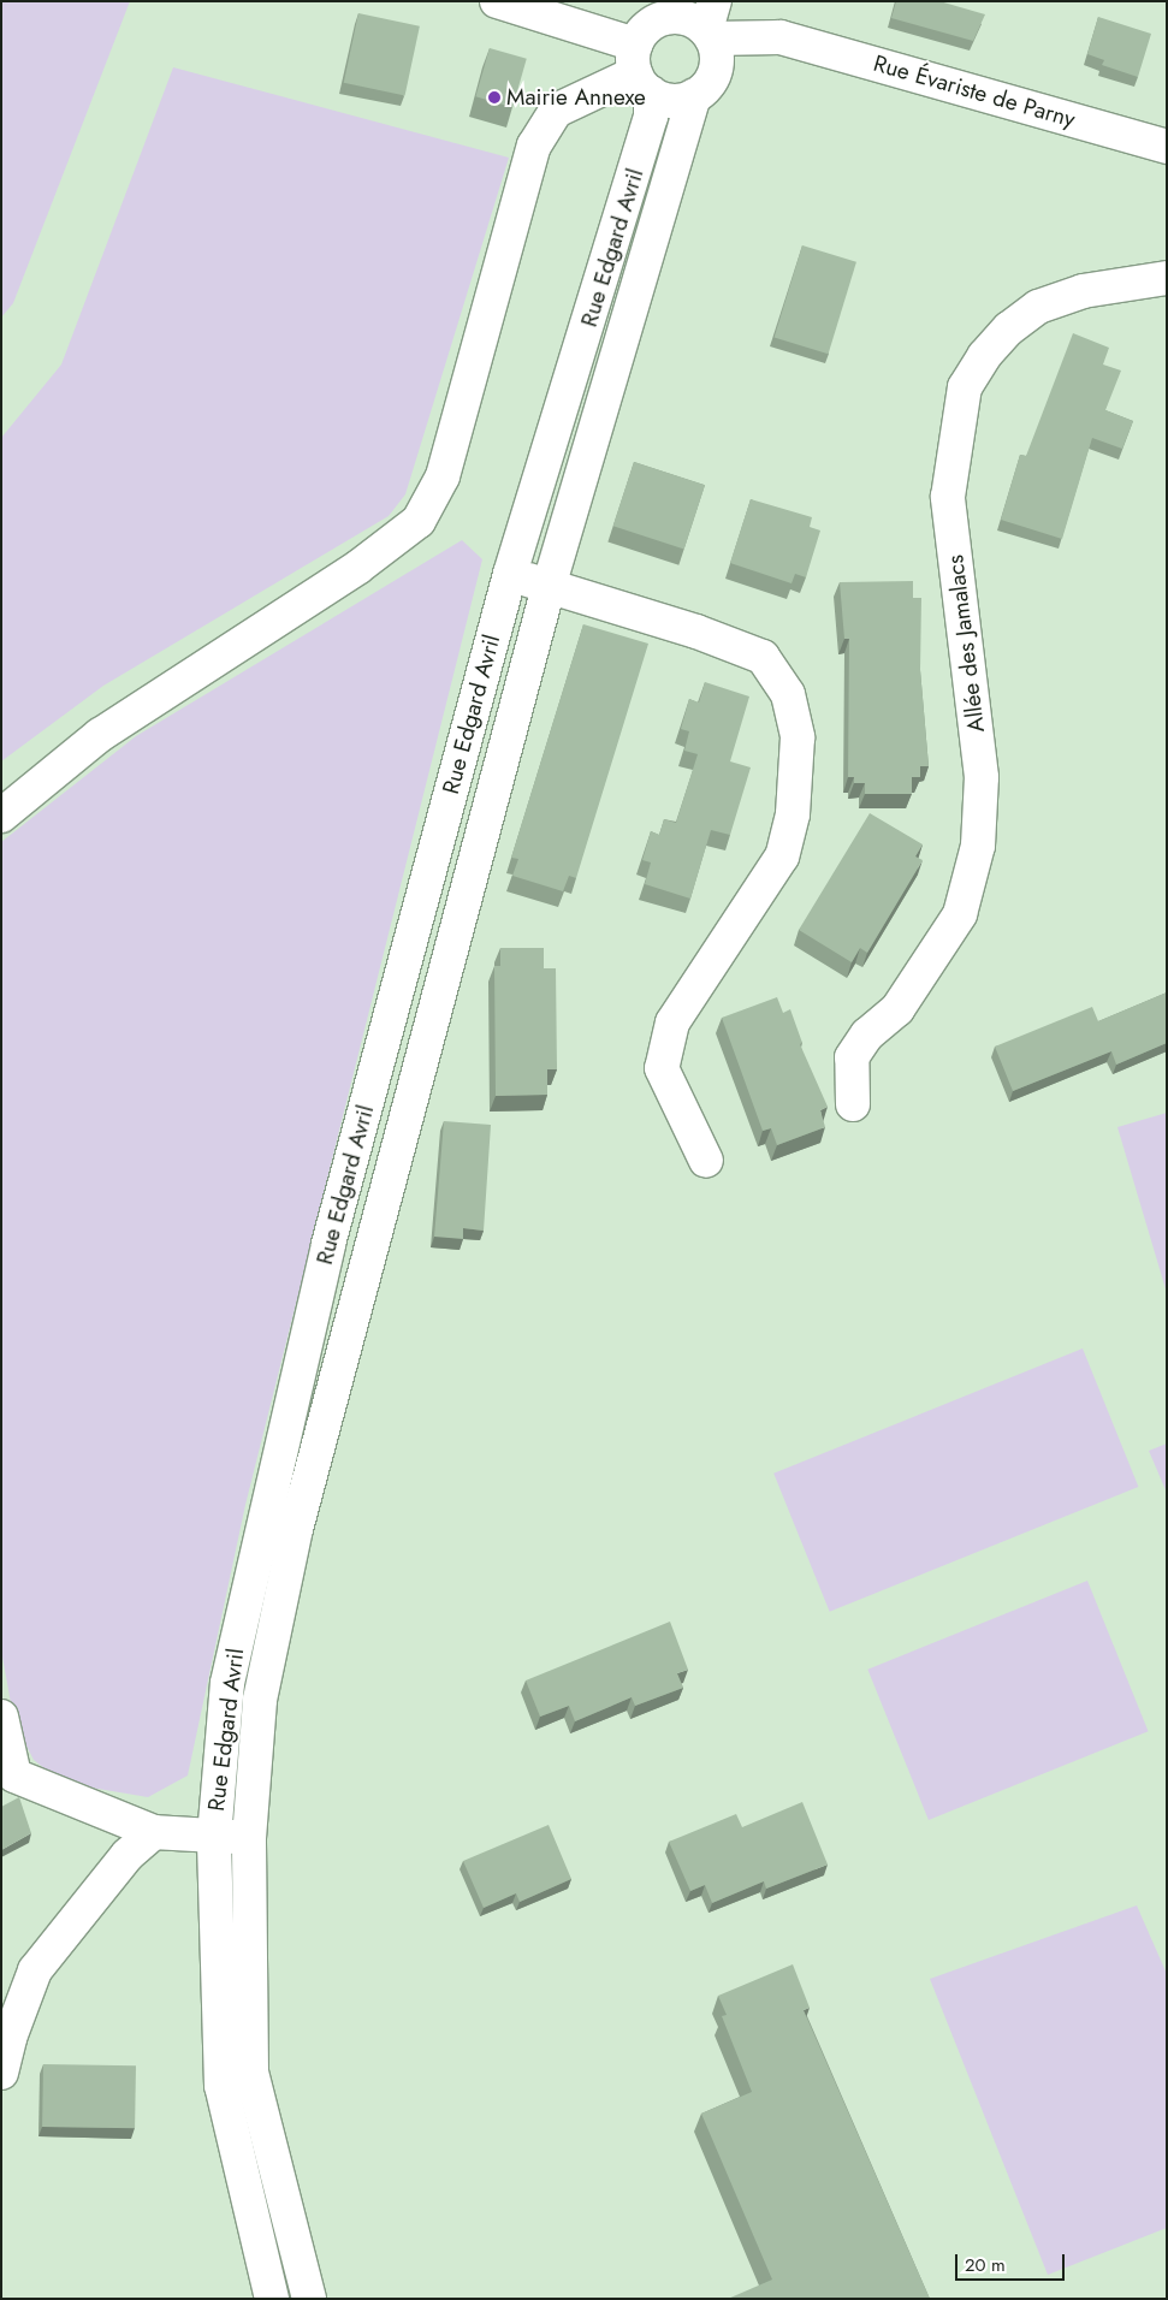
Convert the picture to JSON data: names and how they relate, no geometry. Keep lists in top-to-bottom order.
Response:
{
  "streets": {
    "street": ["Rue Évariste de Parny", "Rue Edgard Avril", "Allée des Jamalacs"]
  },
  "crossings": [
    ["Rue Évariste de Parny", "Rue Edgard Avril"]
  ],
  "places": ["Mairie Annexe"],
  "scale_bar": "20 m"
}
